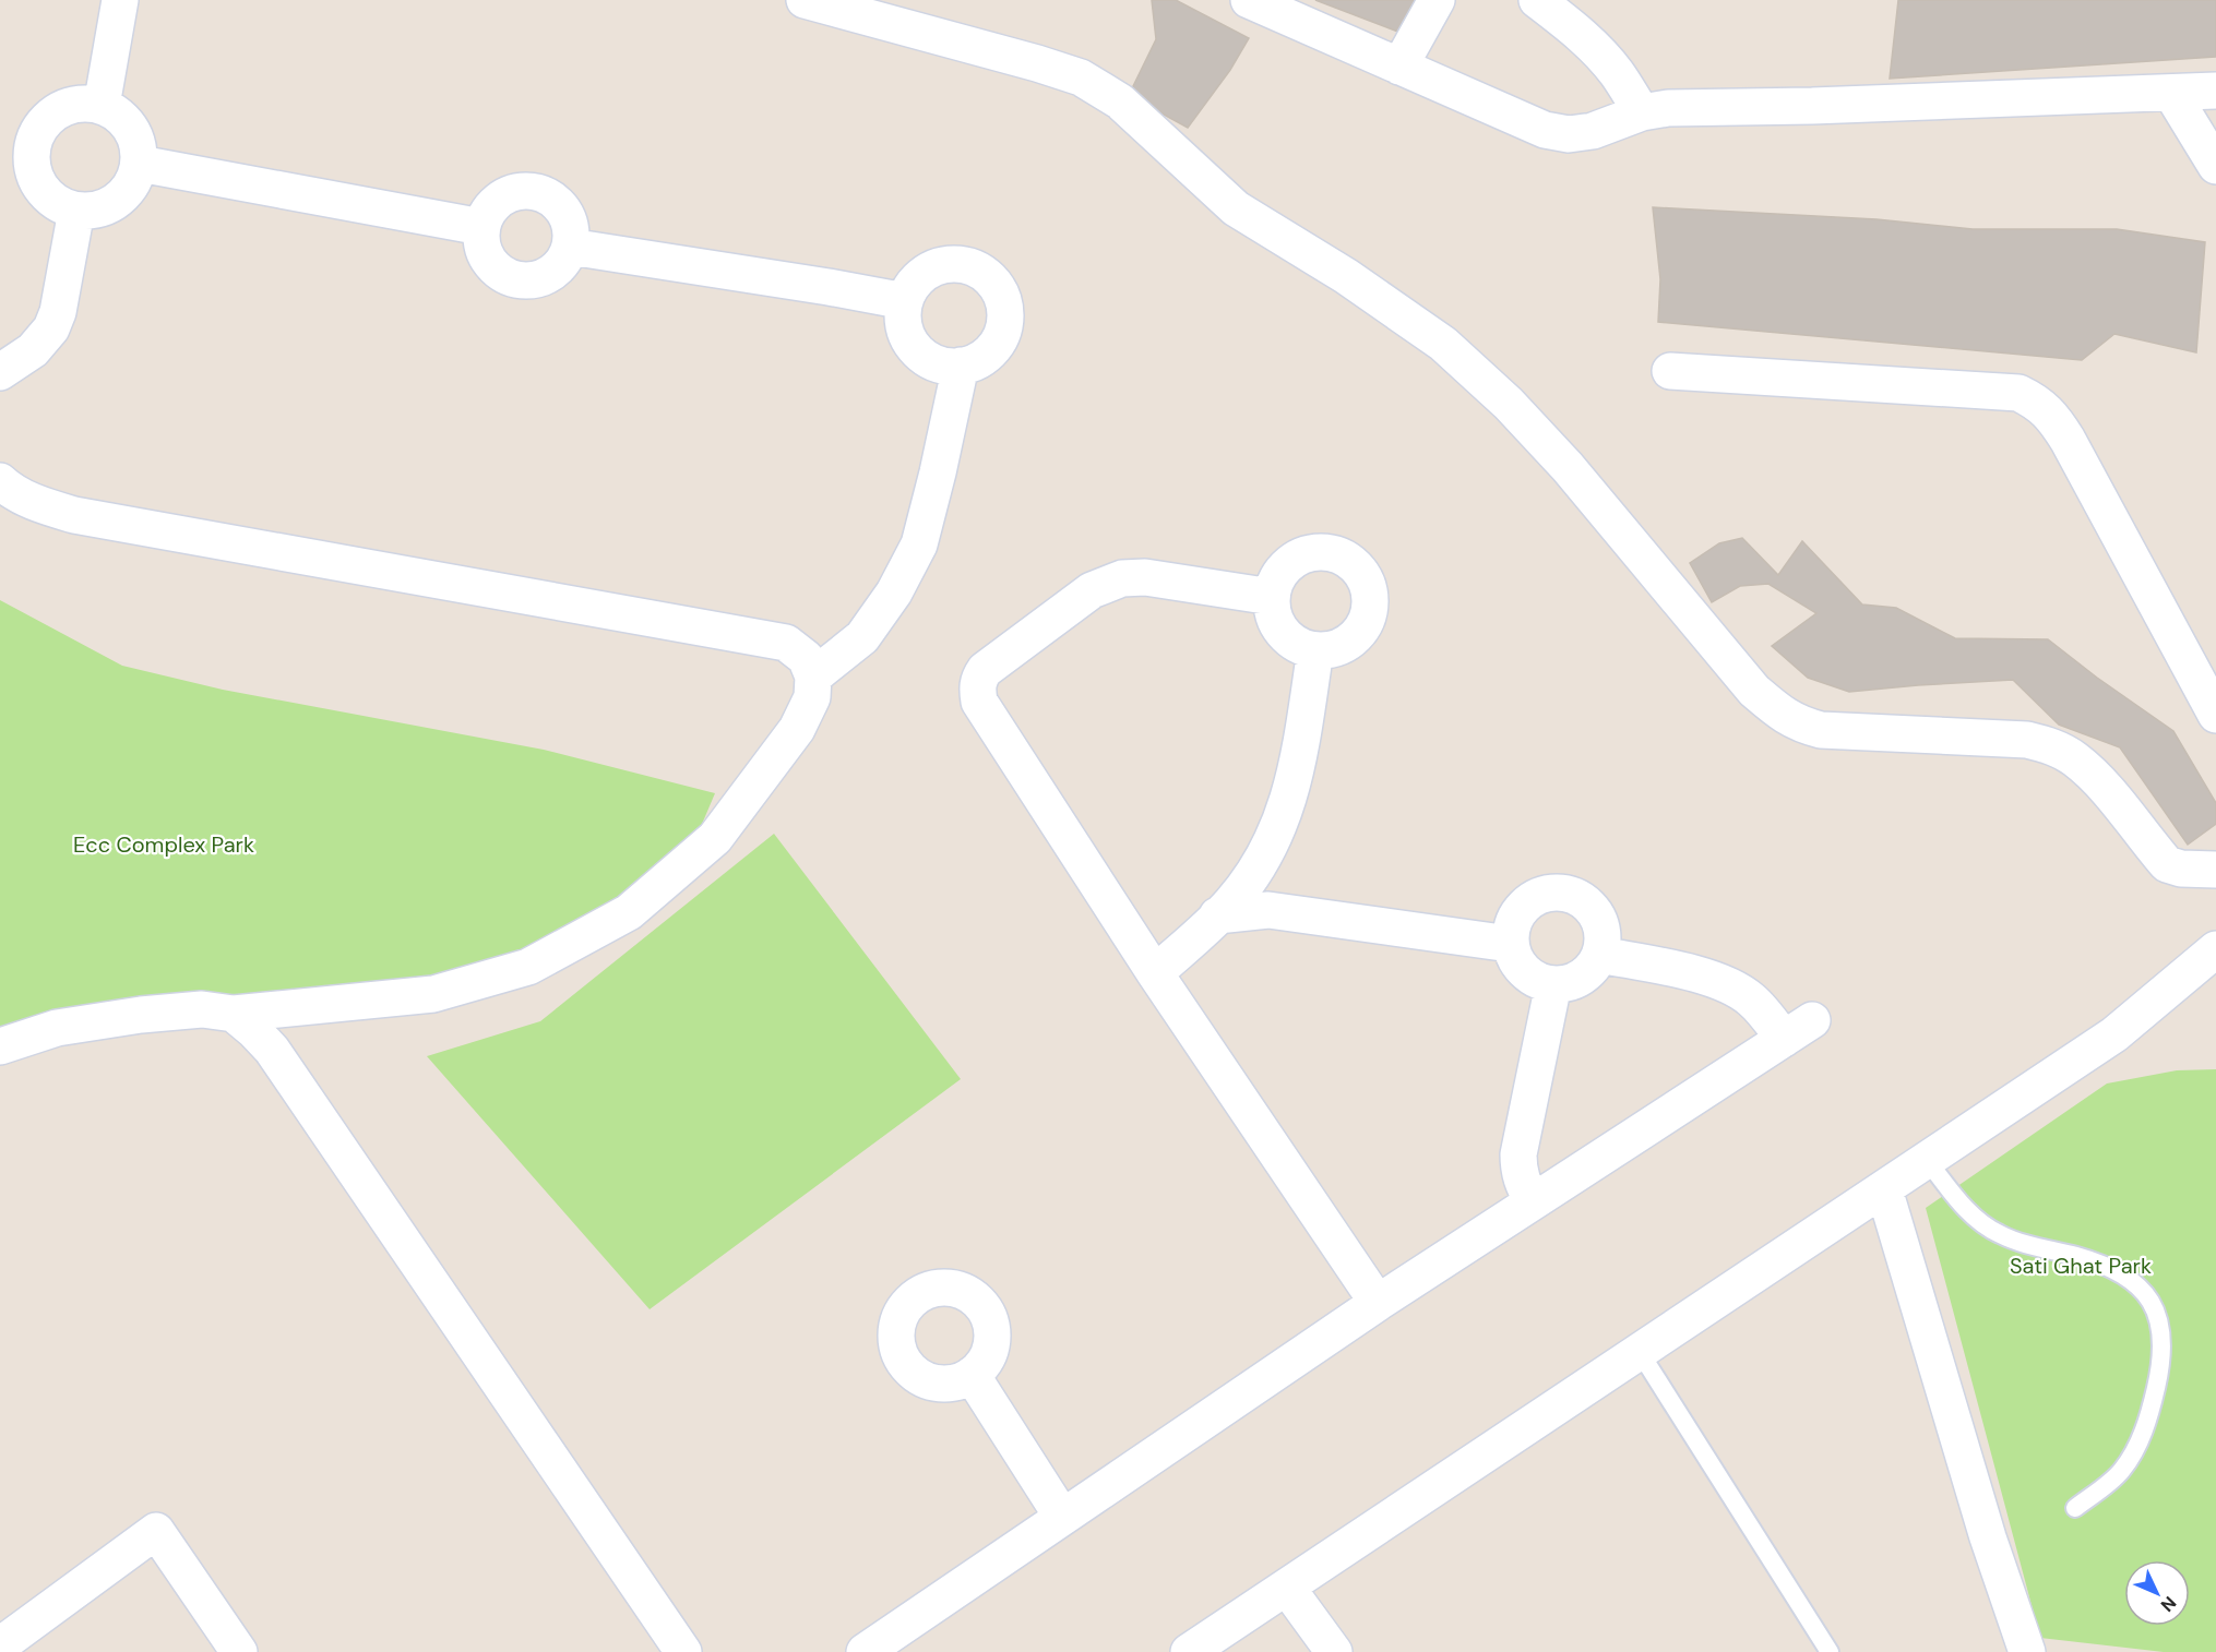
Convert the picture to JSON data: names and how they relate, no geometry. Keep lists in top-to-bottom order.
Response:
{
  "parks": ["Ecc Complex Park", "Sati Ghat Park"],
  "north": "bottom right"
}
